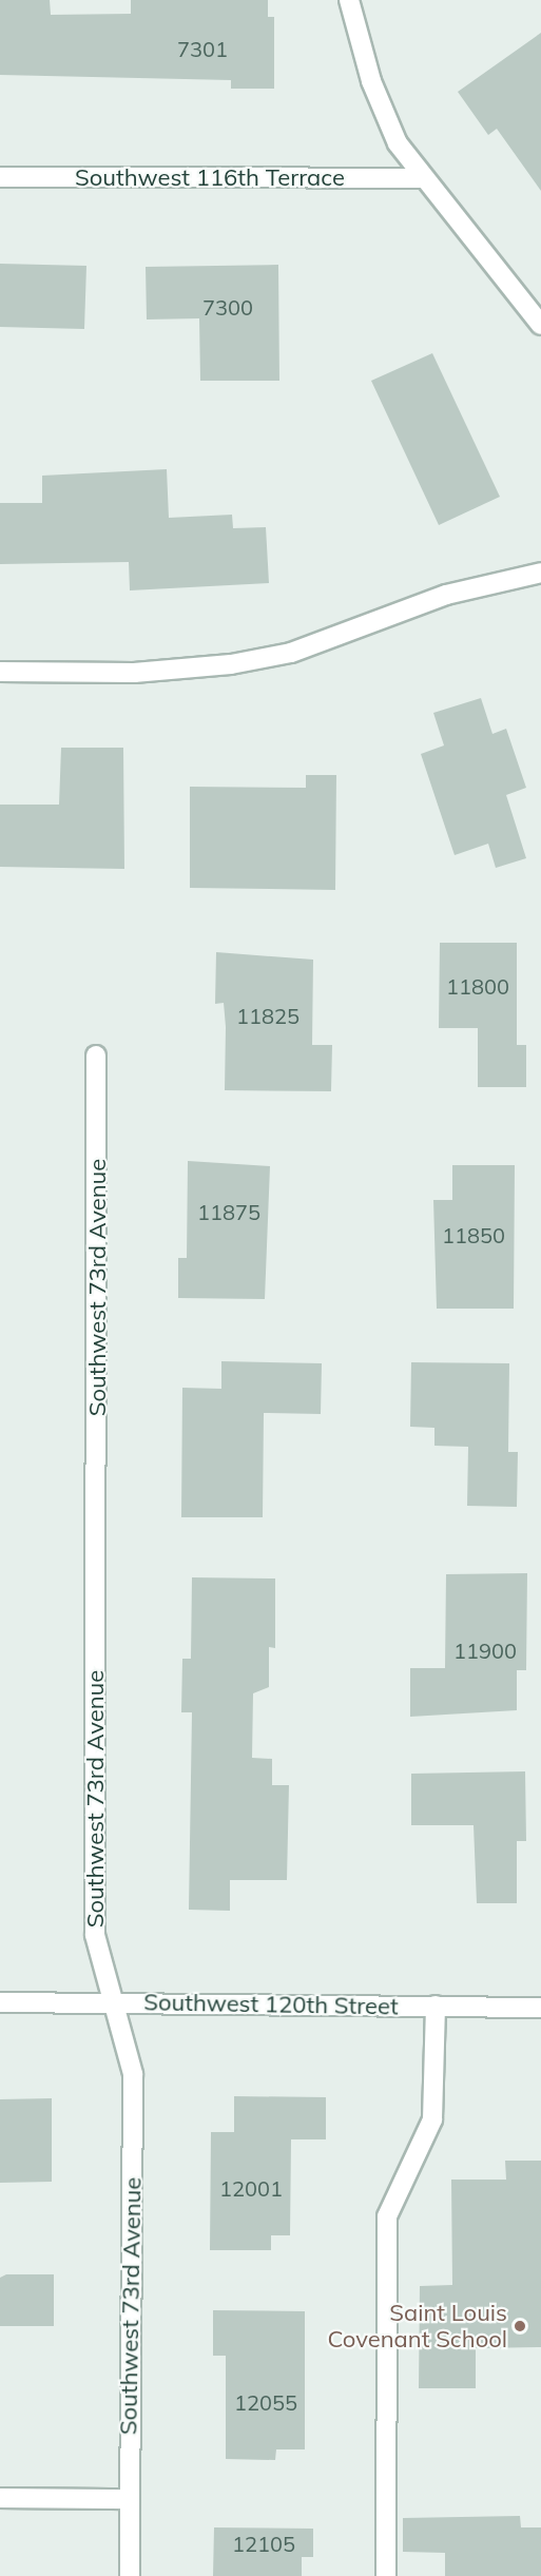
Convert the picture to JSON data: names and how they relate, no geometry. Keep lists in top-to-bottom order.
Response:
{
  "streets": {
    "street": ["Southwest 116th Terrace", "Southwest 73rd Avenue", "Southwest 120th Street"]
  },
  "crossings": [
    ["Southwest 73rd Avenue", "Southwest 120th Street"]
  ],
  "places": ["Saint Louis Covenant School"],
  "house_numbers": [
    "7301",
    "7300",
    "11800",
    "11825",
    "11875",
    "11850",
    "11900",
    "12001",
    "12055",
    "12105"
  ]
}
